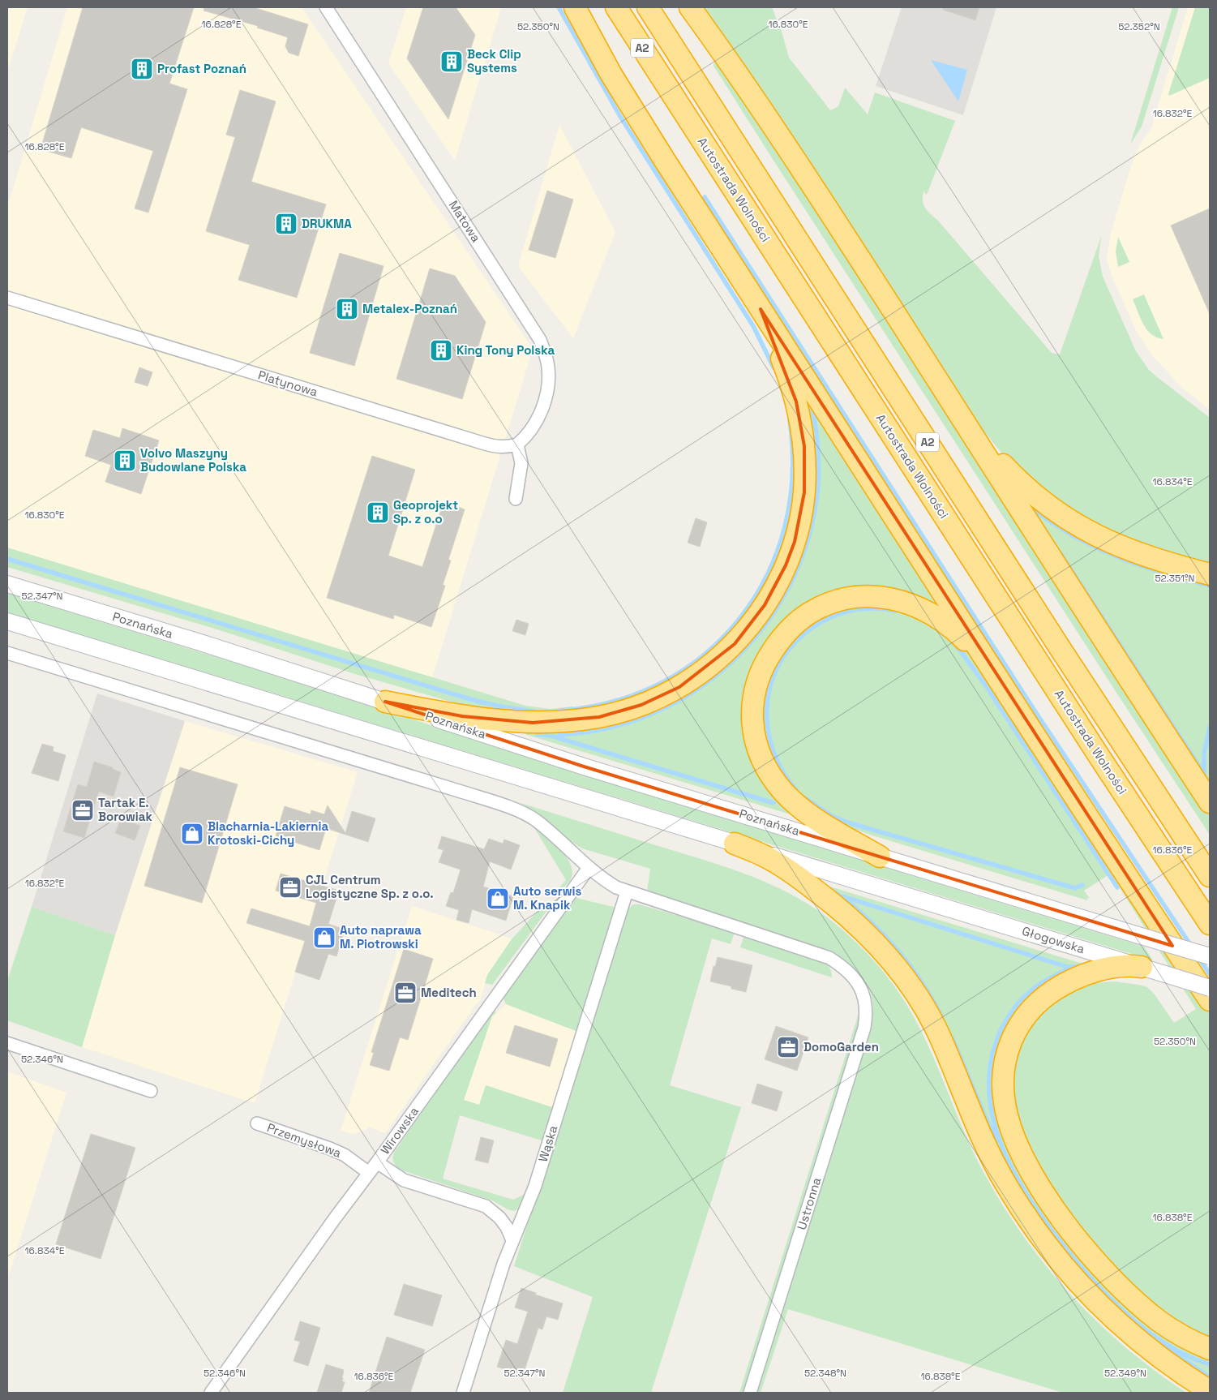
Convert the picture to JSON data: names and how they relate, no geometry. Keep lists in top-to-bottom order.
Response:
{
  "streets": {
    "highway": ["A2", "Autostrada Wolności"],
    "main road": ["Poznańska", "Głogowska"],
    "street": [
      "Matowa",
      "Platynowa",
      "Wirowska",
      "Przemysłowa",
      "Wąska",
      "Ustronna"
    ]
  },
  "crossings": [
    ["Matowa", "Platynowa"],
    ["Wirowska", "Przemysłowa"],
    ["Wąska", "Ustronna"]
  ],
  "places": {
    "building": [
      "Beck Clip Systems",
      "Profast Poznań",
      "DRUKMA",
      "Metalex-Poznań",
      "King Tony Polska",
      "Volvo Maszyny Budowlane Polska",
      "Geoprojekt Sp. z o.o"
    ],
    "office": [
      "Tartak E. Borowiak",
      "CJL Centrum Logistyczne Sp. z o.o.",
      "Meditech",
      "DomoGarden"
    ],
    "shop": ["Blacharnia-Lakiernia Krotoski-Cichy", "Auto serwis M. Knapik", "Auto naprawa M. Piotrowski"]
  },
  "coordinates": [
    "16.828°E",
    "16.830°E",
    "52.350°N",
    "52.352°N",
    "16.832°E",
    "16.834°E",
    "52.351°N",
    "52.347°N",
    "16.836°E",
    "52.346°N",
    "16.838°E",
    "52.348°N",
    "52.349°N"
  ]
}
